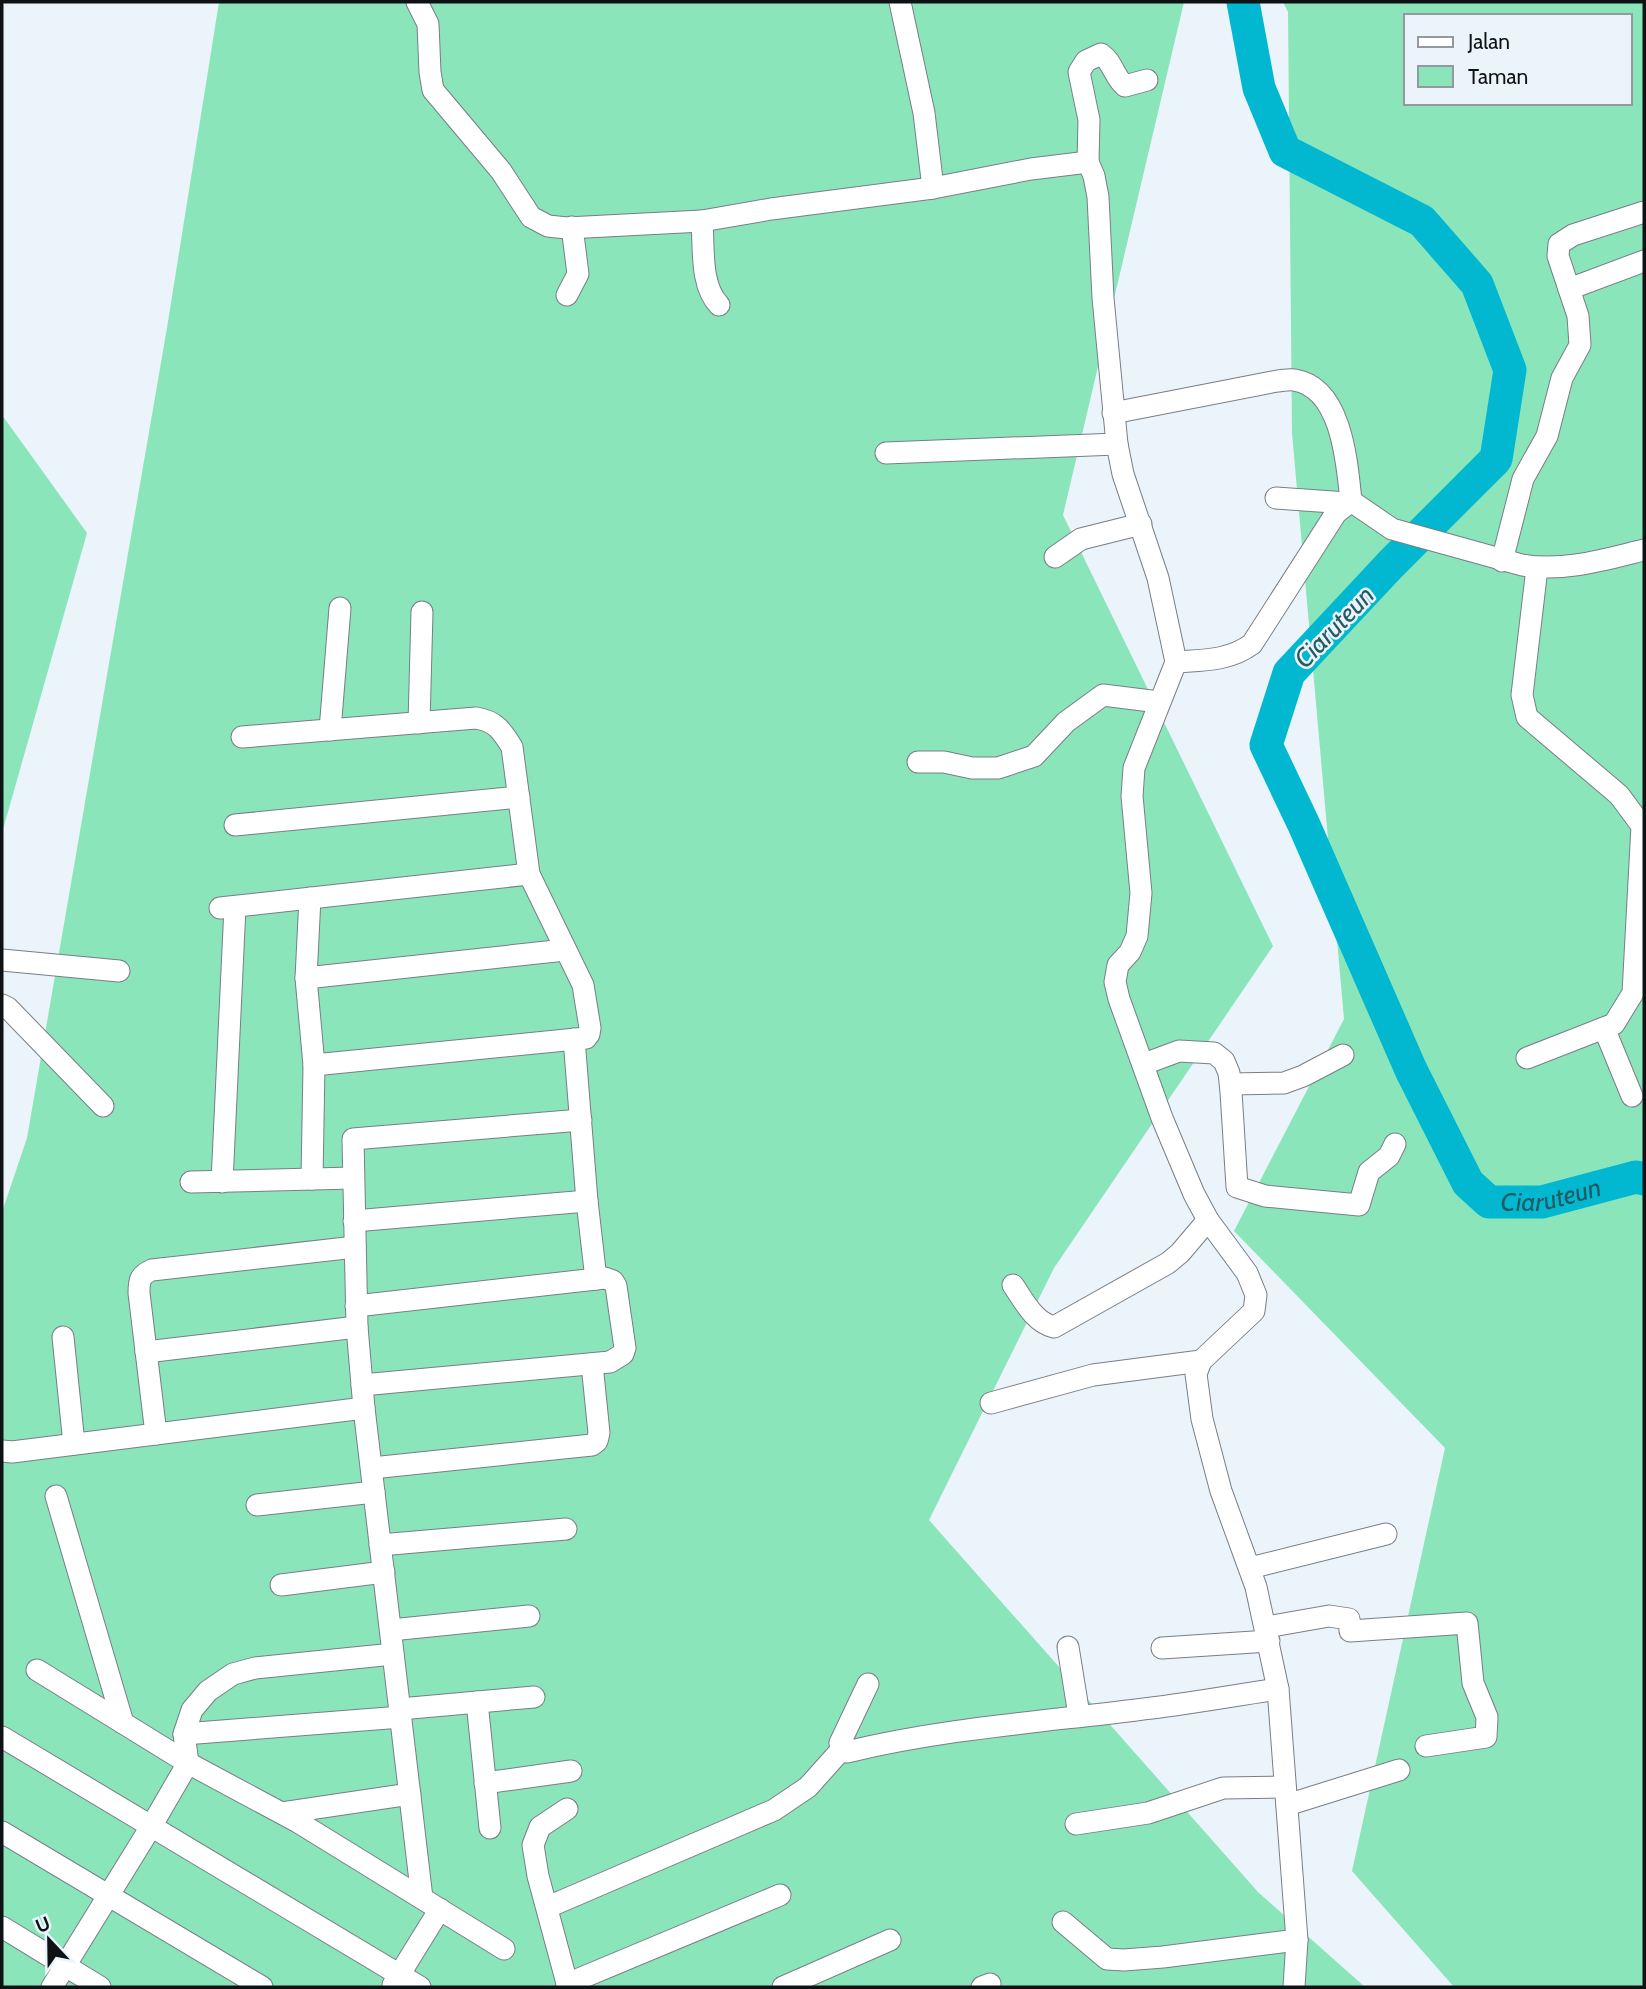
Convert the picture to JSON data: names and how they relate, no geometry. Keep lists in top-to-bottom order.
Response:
{
  "water": ["Ciaruteun"],
  "legend": ["Jalan", "Taman"],
  "north": "top"
}
